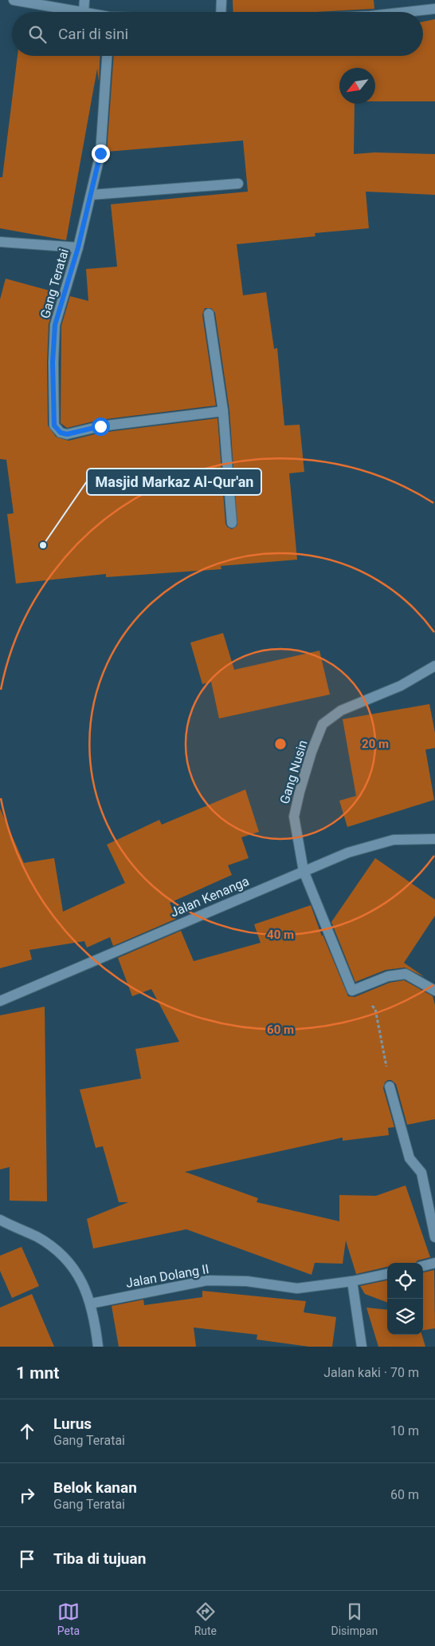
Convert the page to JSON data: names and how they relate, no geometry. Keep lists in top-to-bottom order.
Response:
{
  "streets": {
    "street": [
      "Gang Teratai",
      "Gang Nusin",
      "Jalan Kenanga",
      "Jalan Dolang II"
    ]
  },
  "crossings": [
    ["Gang Nusin", "Jalan Kenanga"]
  ],
  "places": ["Masjid Markaz Al-Qur'an"],
  "north": "bottom left",
  "page": {
    "search": "Cari di sini",
    "heading": ["1 mnt", "Jalan kaki · 70 m"],
    "list": [
      ["Lurus", "Gang Teratai", "10 m"],
      ["Belok kanan", "Gang Teratai", "60 m"],
      "Tiba di tujuan"
    ],
    "nav": ["Peta", "Rute", "Disimpan"]
  },
  "rings": ["20 m", "40 m", "60 m"]
}
